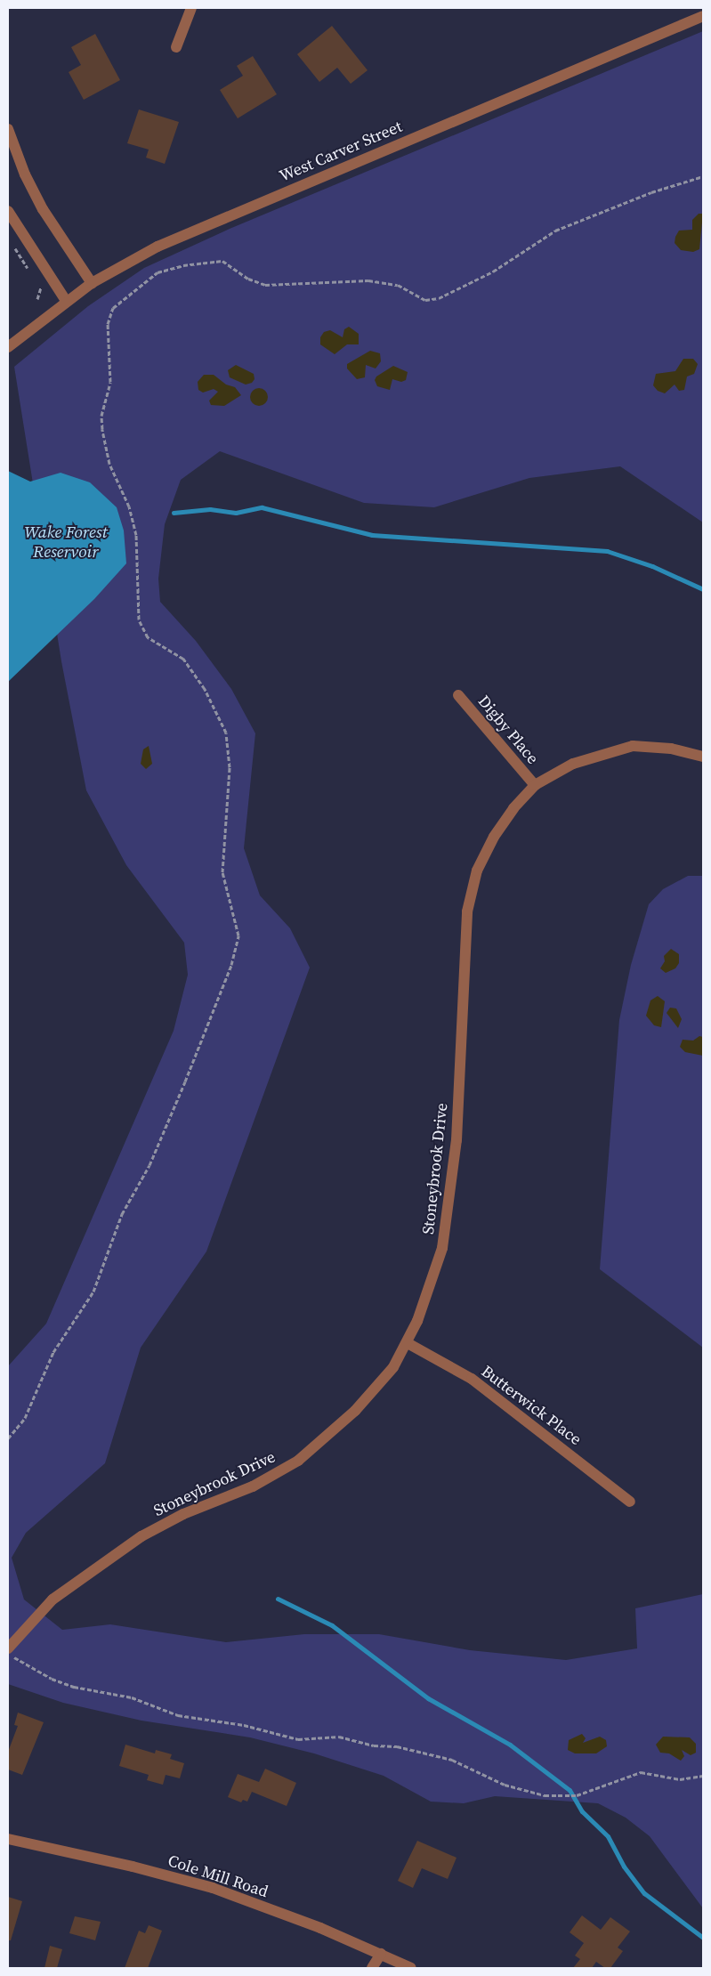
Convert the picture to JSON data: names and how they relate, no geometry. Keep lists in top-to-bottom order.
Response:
{
  "streets": {
    "street": [
      "West Carver Street",
      "Digby Place",
      "Stoneybrook Drive",
      "Butterwick Place",
      "Cole Mill Road"
    ]
  },
  "crossings": [
    ["Digby Place", "Stoneybrook Drive"],
    ["Stoneybrook Drive", "Butterwick Place"]
  ],
  "water": ["Wake Forest Reservoir"]
}
